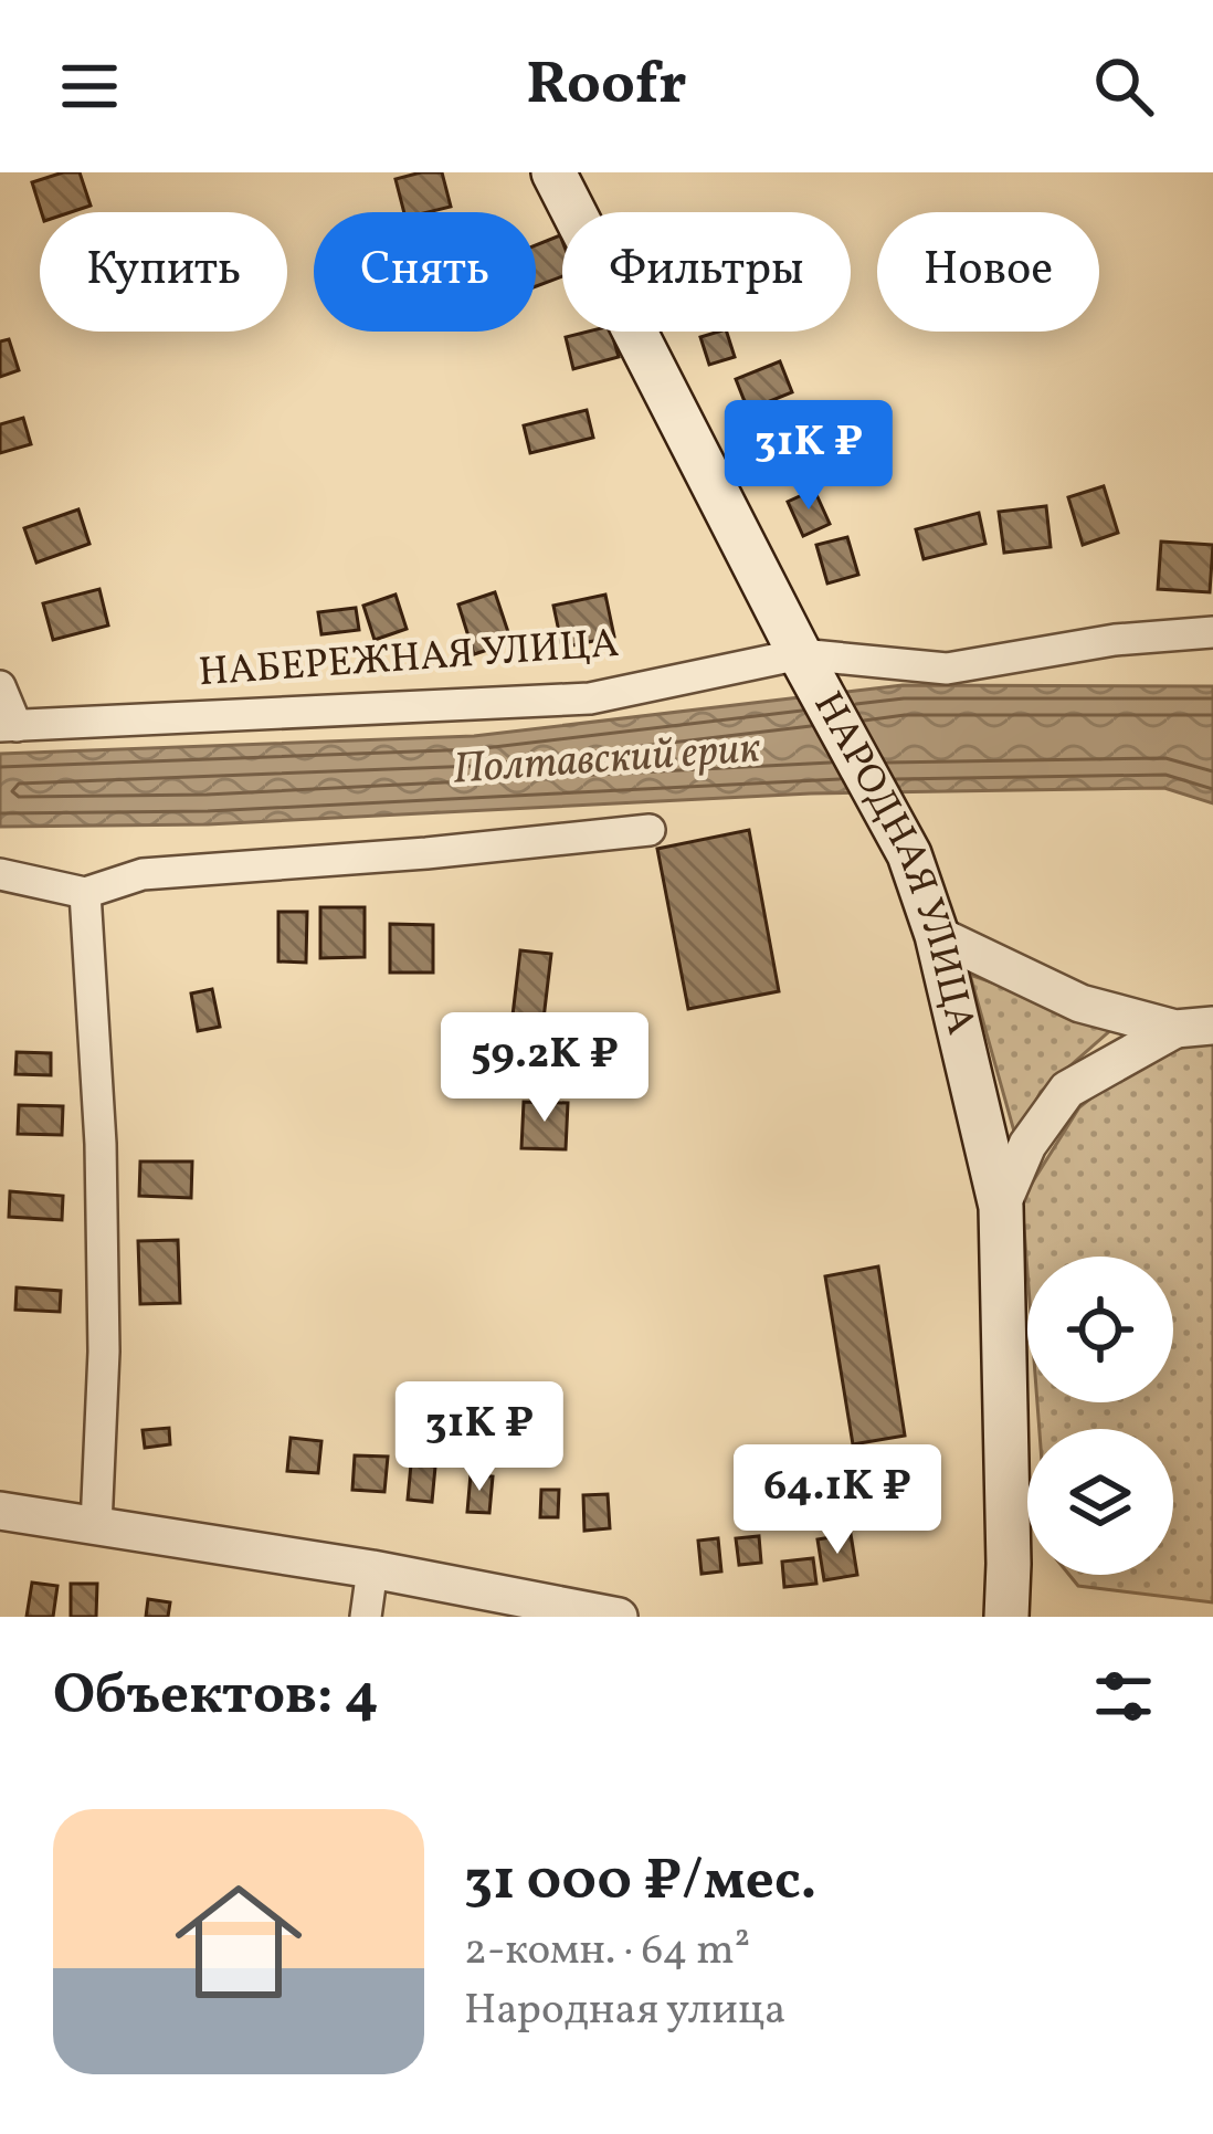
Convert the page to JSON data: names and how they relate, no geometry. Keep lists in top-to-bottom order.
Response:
{
  "streets": {
    "main road": ["НАРОДНАЯ УЛИЦА"],
    "street": ["НАБЕРЕЖНАЯ УЛИЦА"]
  },
  "crossings": [
    ["НАБЕРЕЖНАЯ УЛИЦА", "НАРОДНАЯ УЛИЦА"]
  ],
  "water": ["Полтавский ерик"],
  "page": {
    "header": "Roofr",
    "chip": [
      "Купить",
      "Снять",
      "Фильтры",
      "Новое"
    ],
    "price": [
      "31K ₽",
      "59.2K ₽",
      "31K ₽",
      "64.1K ₽"
    ],
    "heading": "Объектов: 4",
    "list": [
      {
        "name": "31 000 ₽/мес.",
        "note": "2-комн. · 64 m² · Народная улица"
      }
    ]
  }
}
